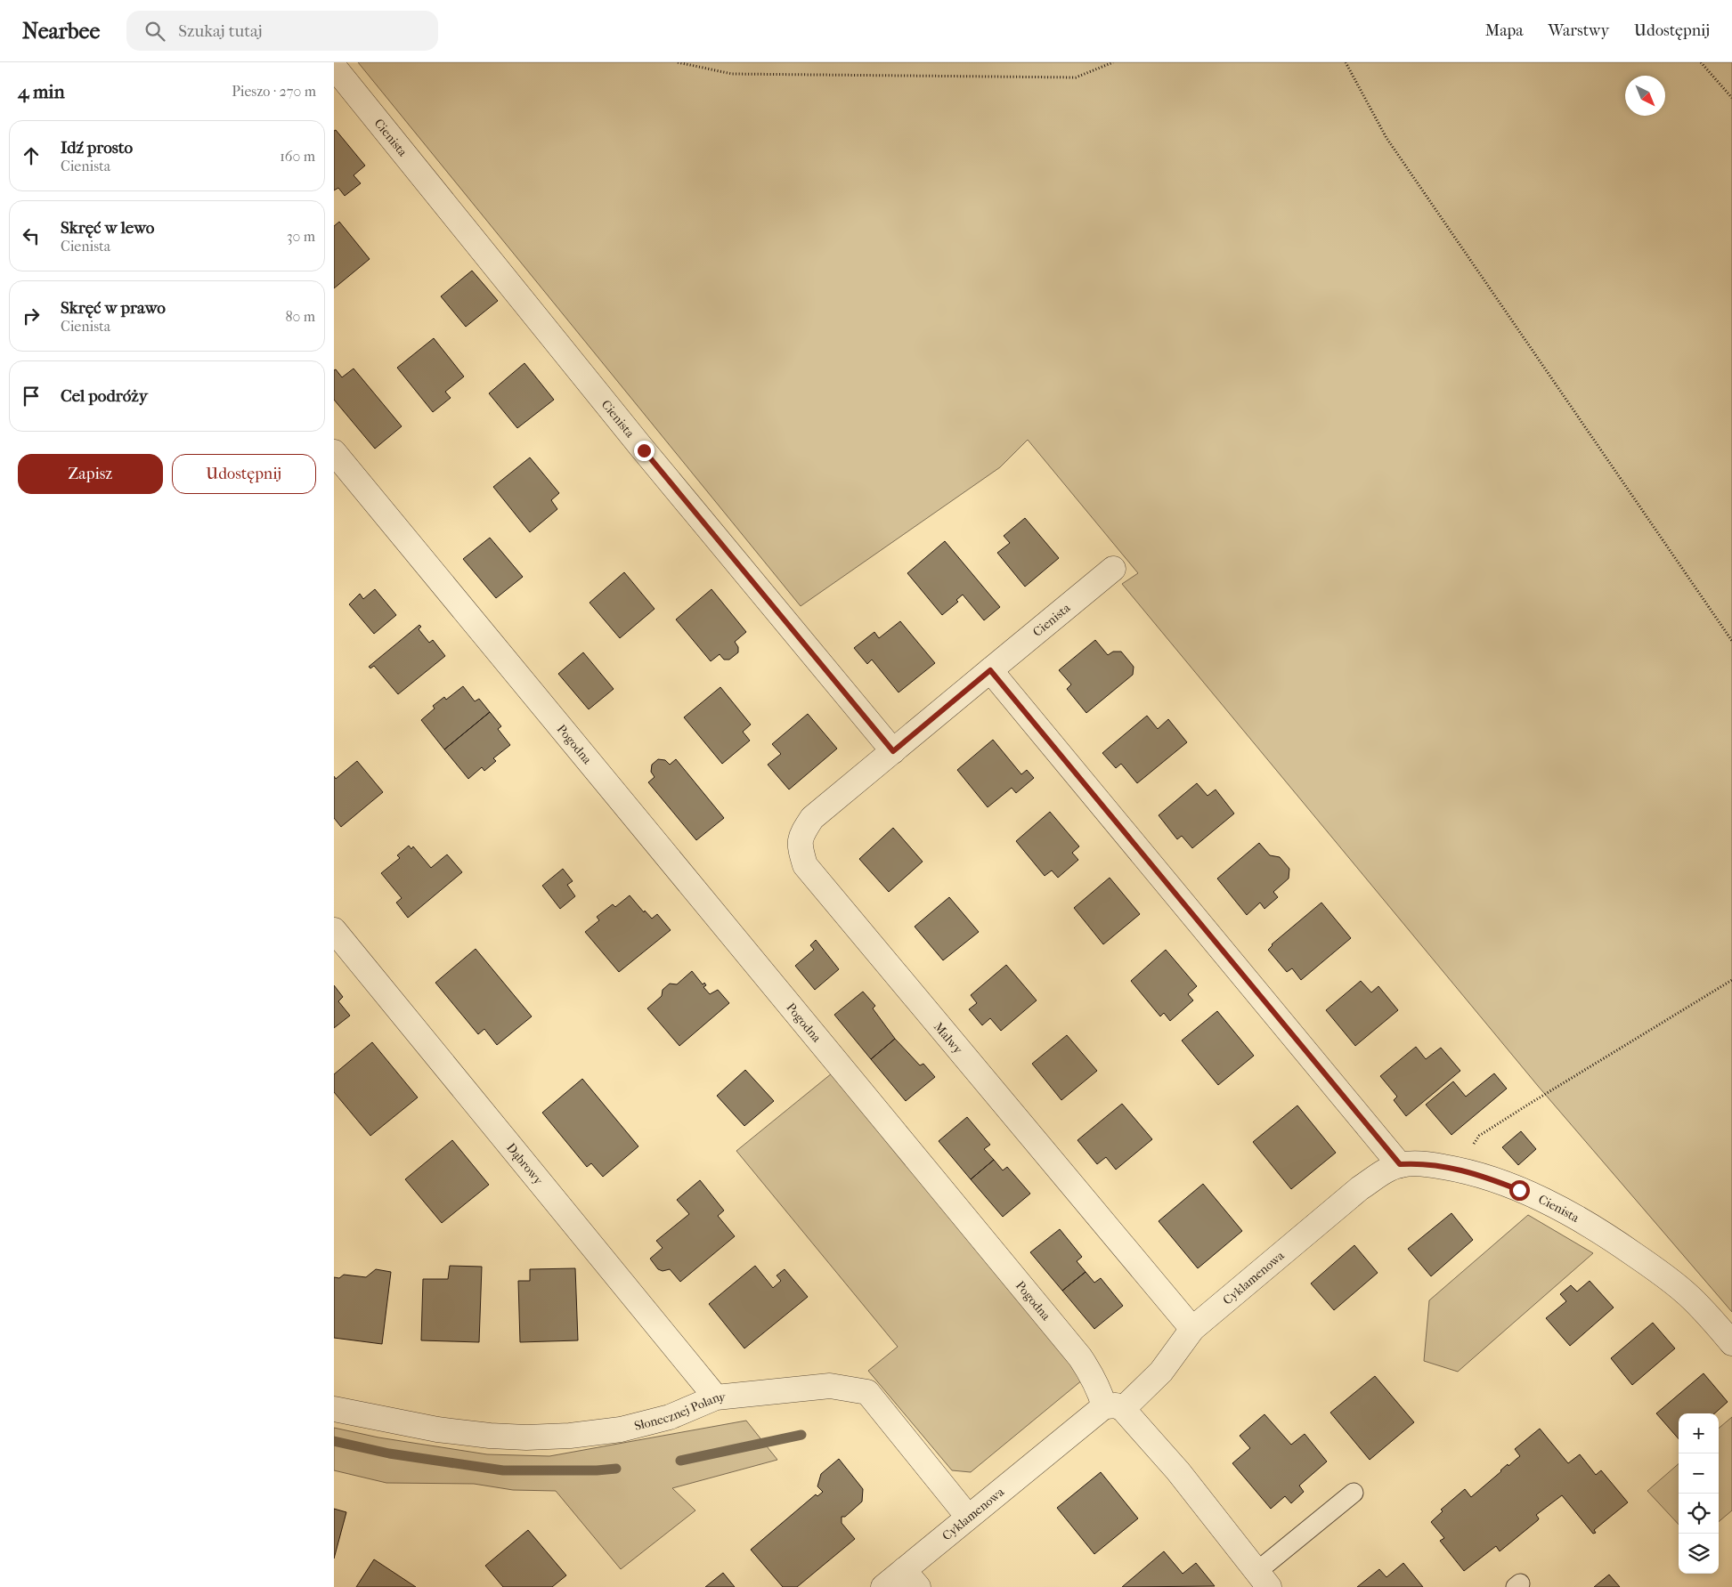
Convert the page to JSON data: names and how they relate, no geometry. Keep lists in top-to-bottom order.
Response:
{
  "streets": {
    "street": [
      "Cienista",
      "Pogodna",
      "Malwy",
      "Dąbrowy",
      "Cyklamenowa",
      "Słonecznej Polany"
    ]
  },
  "crossings": [
    ["Cienista", "Malwy"],
    ["Cienista", "Cyklamenowa"],
    ["Pogodna", "Cyklamenowa"],
    ["Malwy", "Cyklamenowa"],
    ["Dąbrowy", "Słonecznej Polany"],
    ["Cyklamenowa", "Słonecznej Polany"]
  ],
  "north": "bottom right",
  "page": {
    "header": "Nearbee",
    "search": "Szukaj tutaj",
    "nav": ["Mapa", "Warstwy", "Udostępnij"],
    "heading": ["4 min", "Pieszo · 270 m"],
    "list": [
      ["Idź prosto", "Cienista", "160 m"],
      ["Skręć w lewo", "Cienista", "30 m"],
      ["Skręć w prawo", "Cienista", "80 m"],
      "Cel podróży"
    ],
    "buttons": ["Zapisz", "Udostępnij"],
    "map_buttons": ["+", "−"]
  }
}
